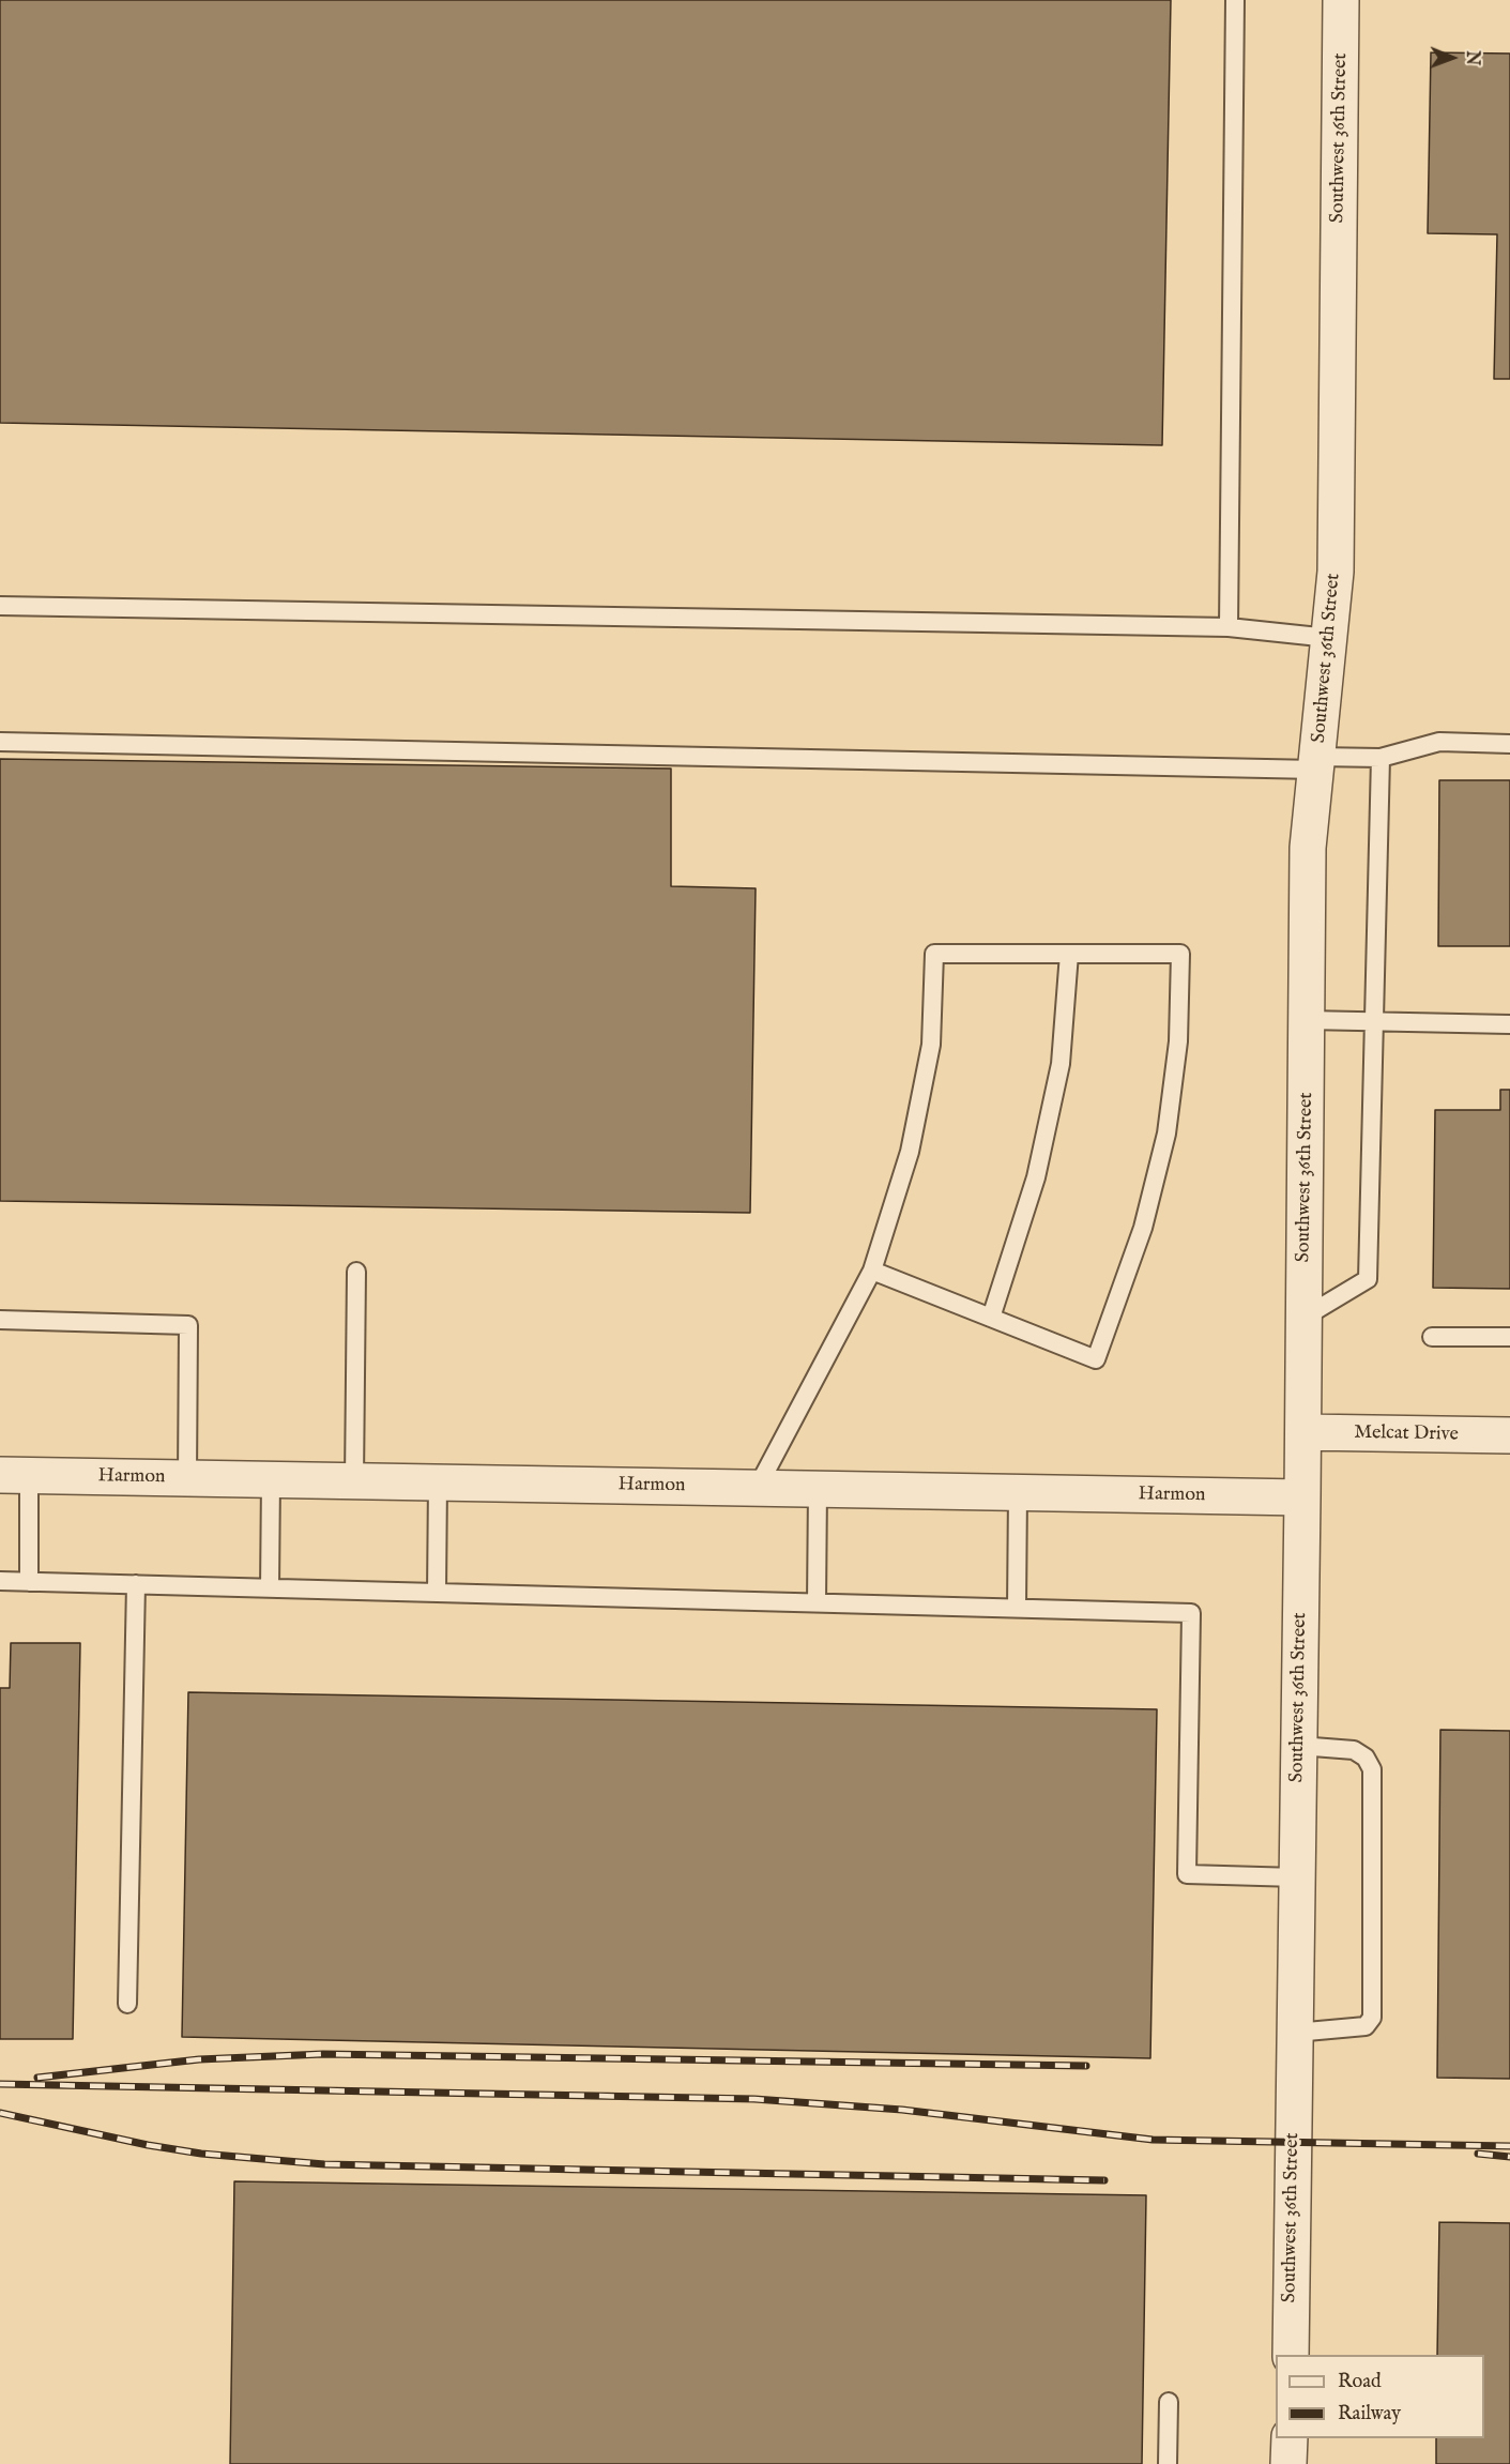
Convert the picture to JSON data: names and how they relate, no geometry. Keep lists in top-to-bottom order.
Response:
{
  "streets": {
    "street": ["Southwest 36th Street", "Melcat Drive", "Harmon"]
  },
  "crossings": [
    ["Southwest 36th Street", "Melcat Drive"],
    ["Southwest 36th Street", "Harmon"]
  ],
  "legend": ["Road", "Railway"],
  "north": "right"
}
